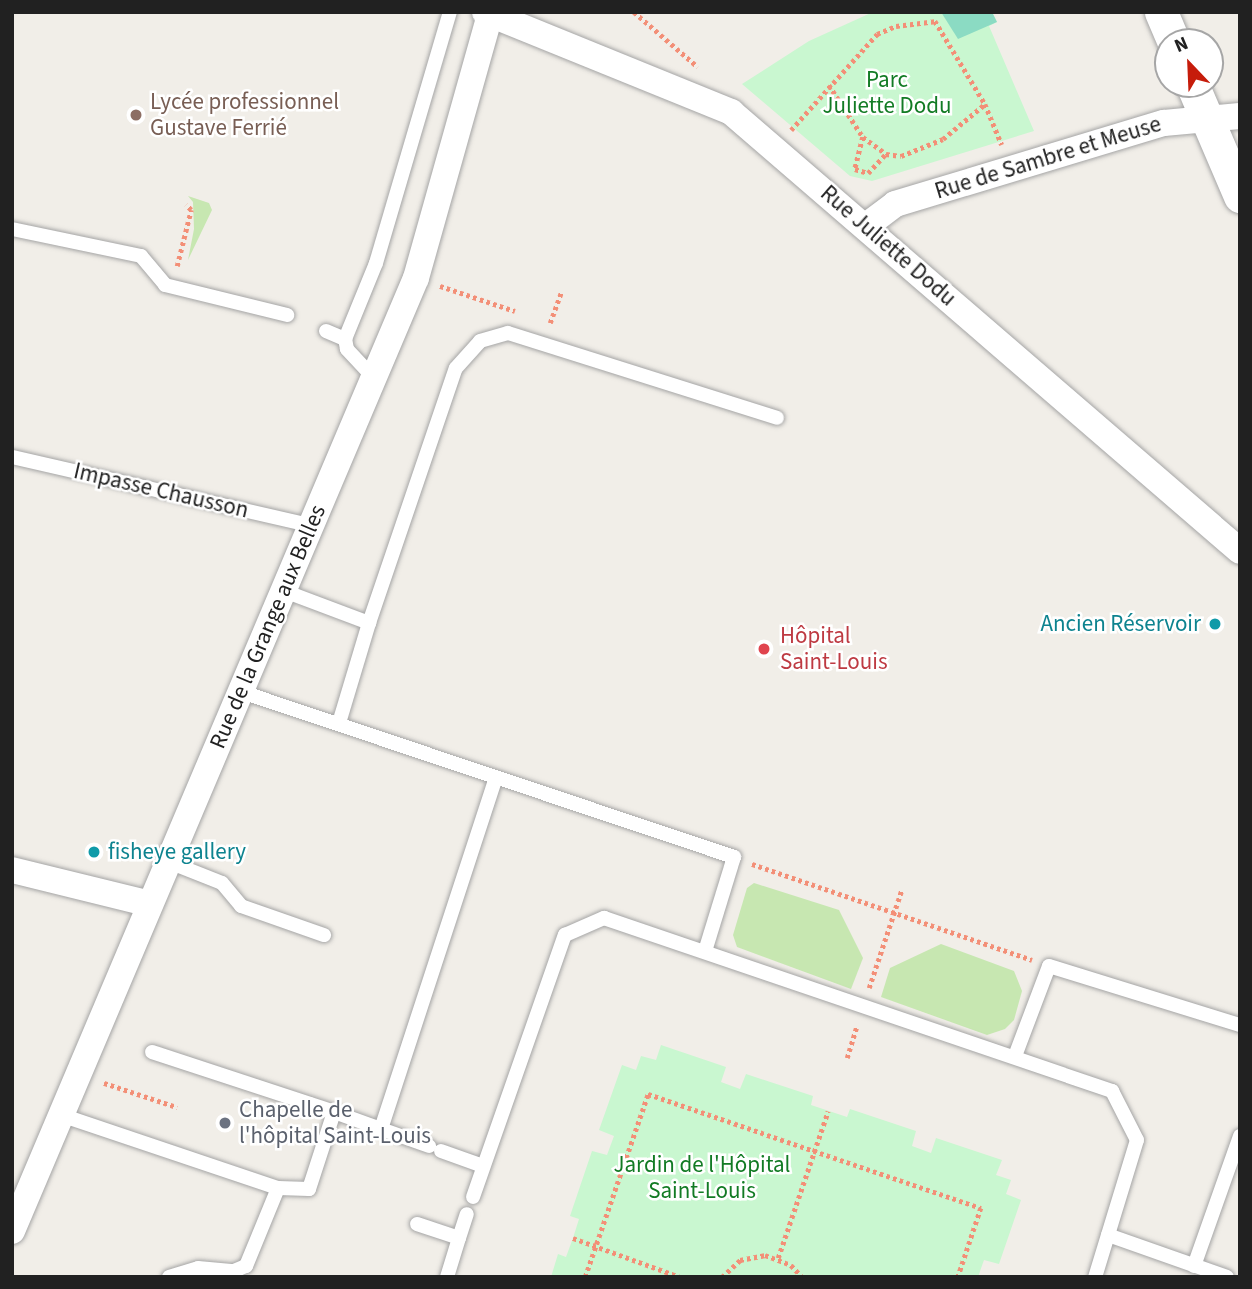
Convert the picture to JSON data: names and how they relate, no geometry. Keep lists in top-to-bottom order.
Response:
{
  "streets": {
    "street": ["Rue de Sambre et Meuse", "Rue Juliette Dodu", "Rue de la Grange aux Belles"],
    "lane": ["Impasse Chausson"]
  },
  "crossings": [
    ["Rue de Sambre et Meuse", "Rue Juliette Dodu"],
    ["Rue Juliette Dodu", "Rue de la Grange aux Belles"],
    ["Impasse Chausson", "Rue de la Grange aux Belles"]
  ],
  "parks": ["Parc Juliette Dodu", "Jardin de l'Hôpital Saint-Louis"],
  "places": [
    "Lycée professionnel Gustave Ferrié",
    "Ancien Réservoir",
    "Hôpital Saint-Louis",
    "fisheye gallery",
    "Chapelle de l'hôpital Saint-Louis"
  ],
  "north": "top left"
}
